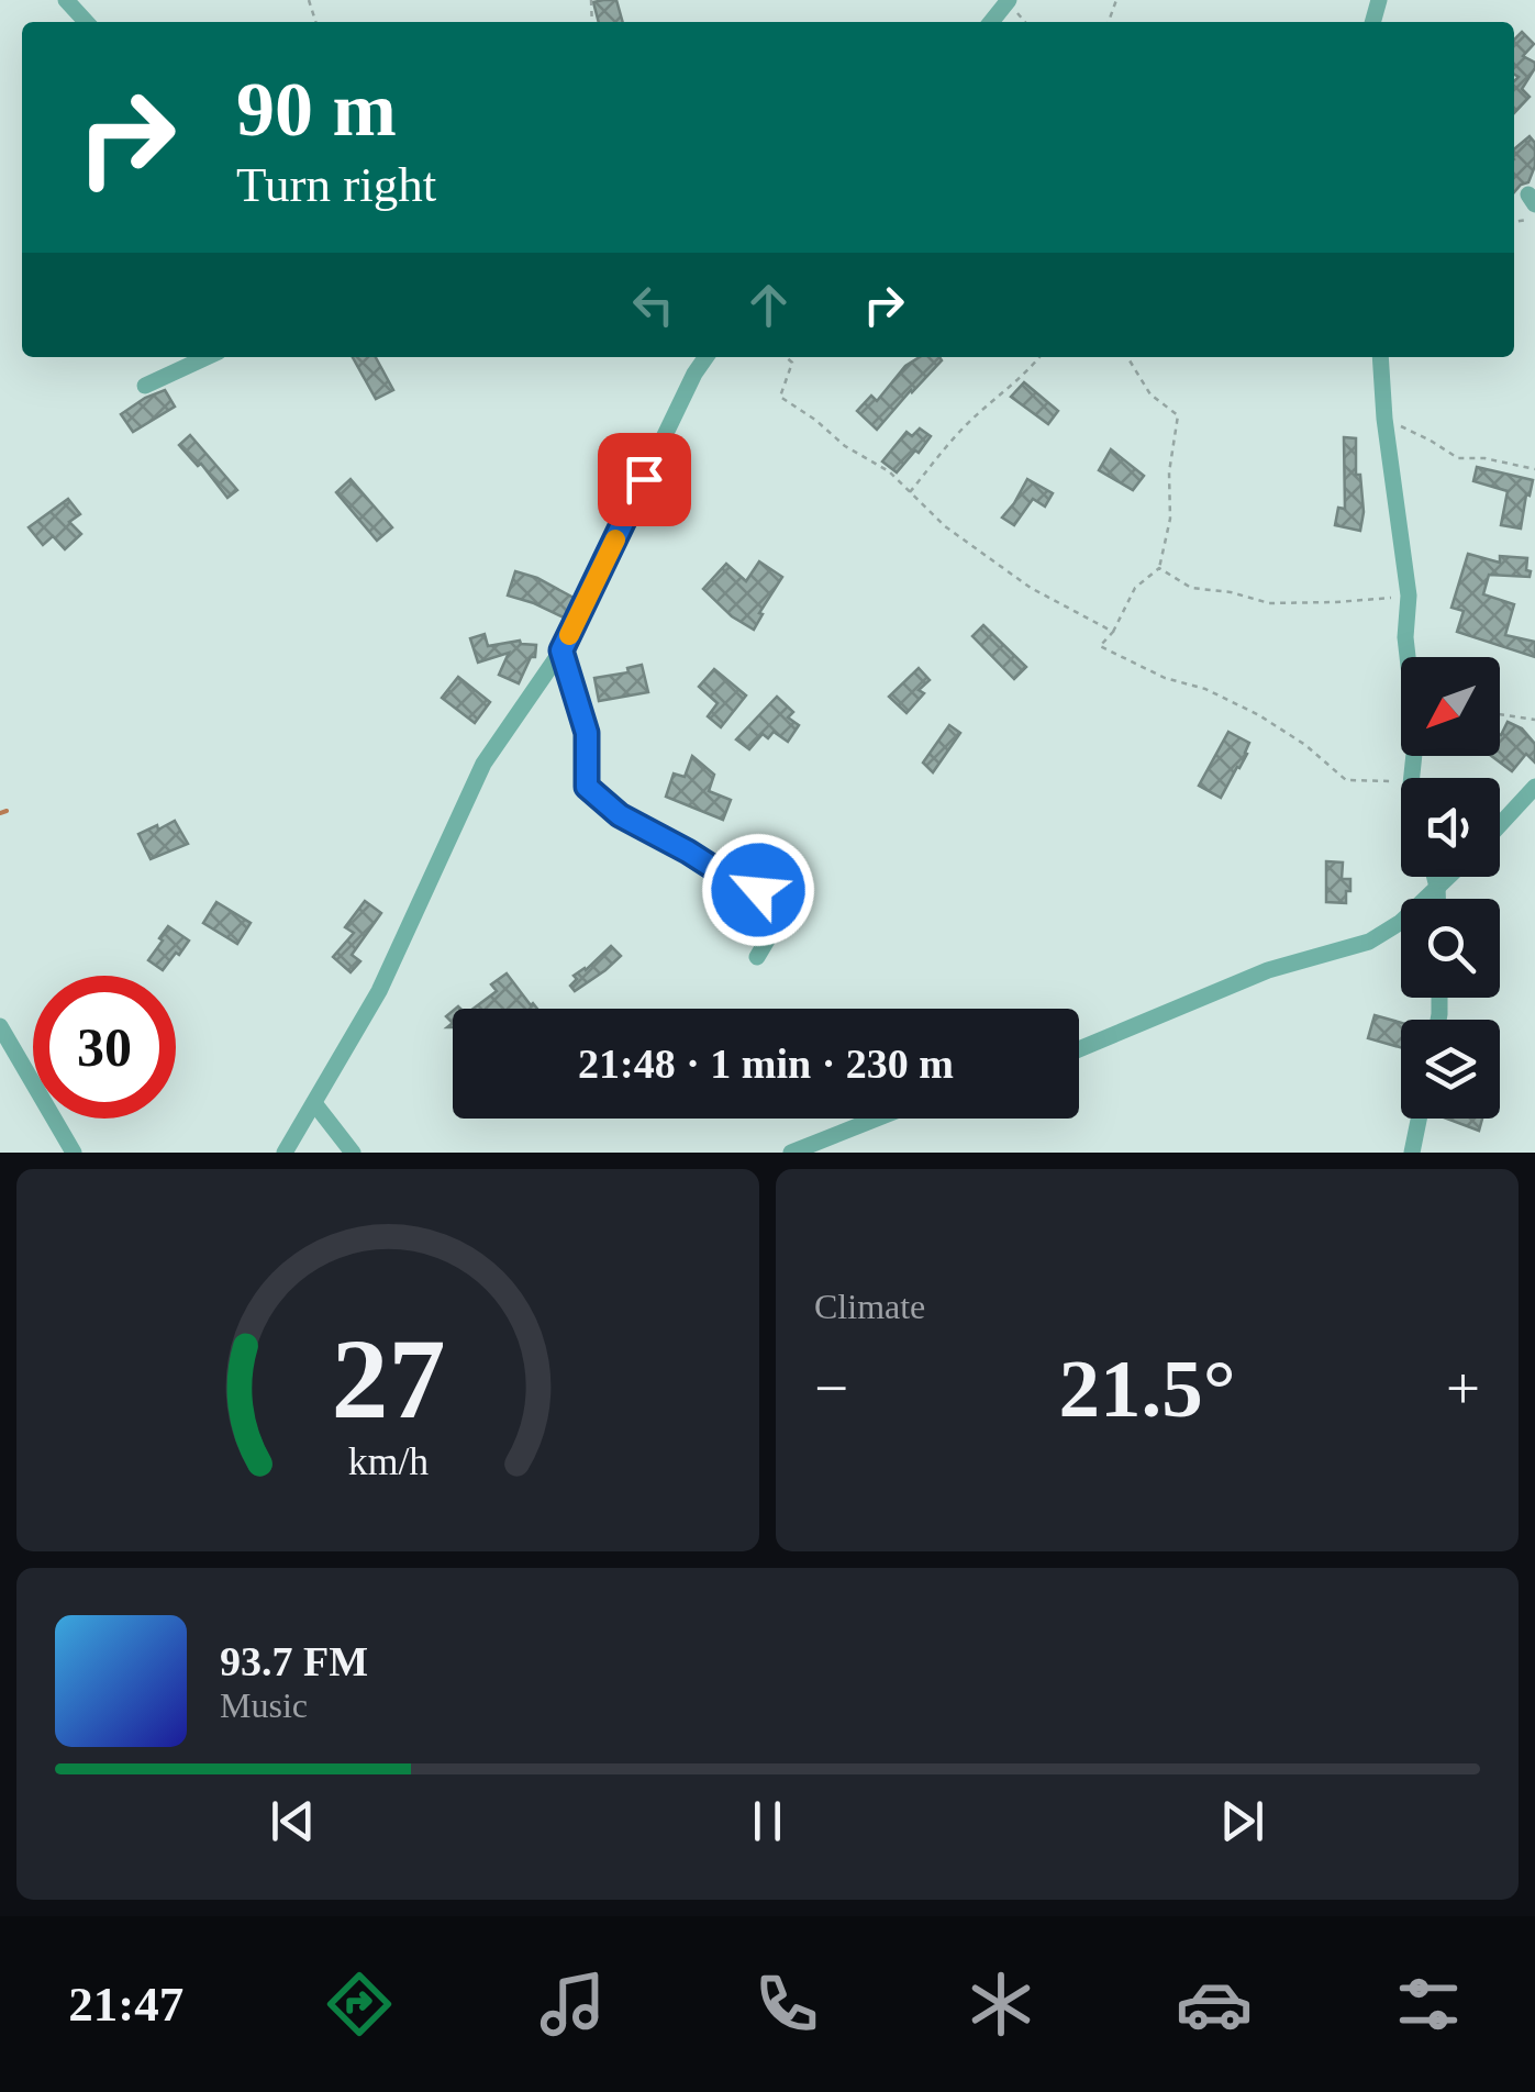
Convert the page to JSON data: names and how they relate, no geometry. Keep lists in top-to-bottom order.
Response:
{
  "north": "bottom left",
  "page": {
    "turn": ["90 m", "Turn right"],
    "limit": "30",
    "trip": "21:48 · 1 min · 230 m",
    "tile": "Climate",
    "heat": ["−", "21.5°", "+"],
    "song": ["93.7 FM", "Music"],
    "tabs": "21:47",
    "gauge": ["27", "km/h"]
  }
}
